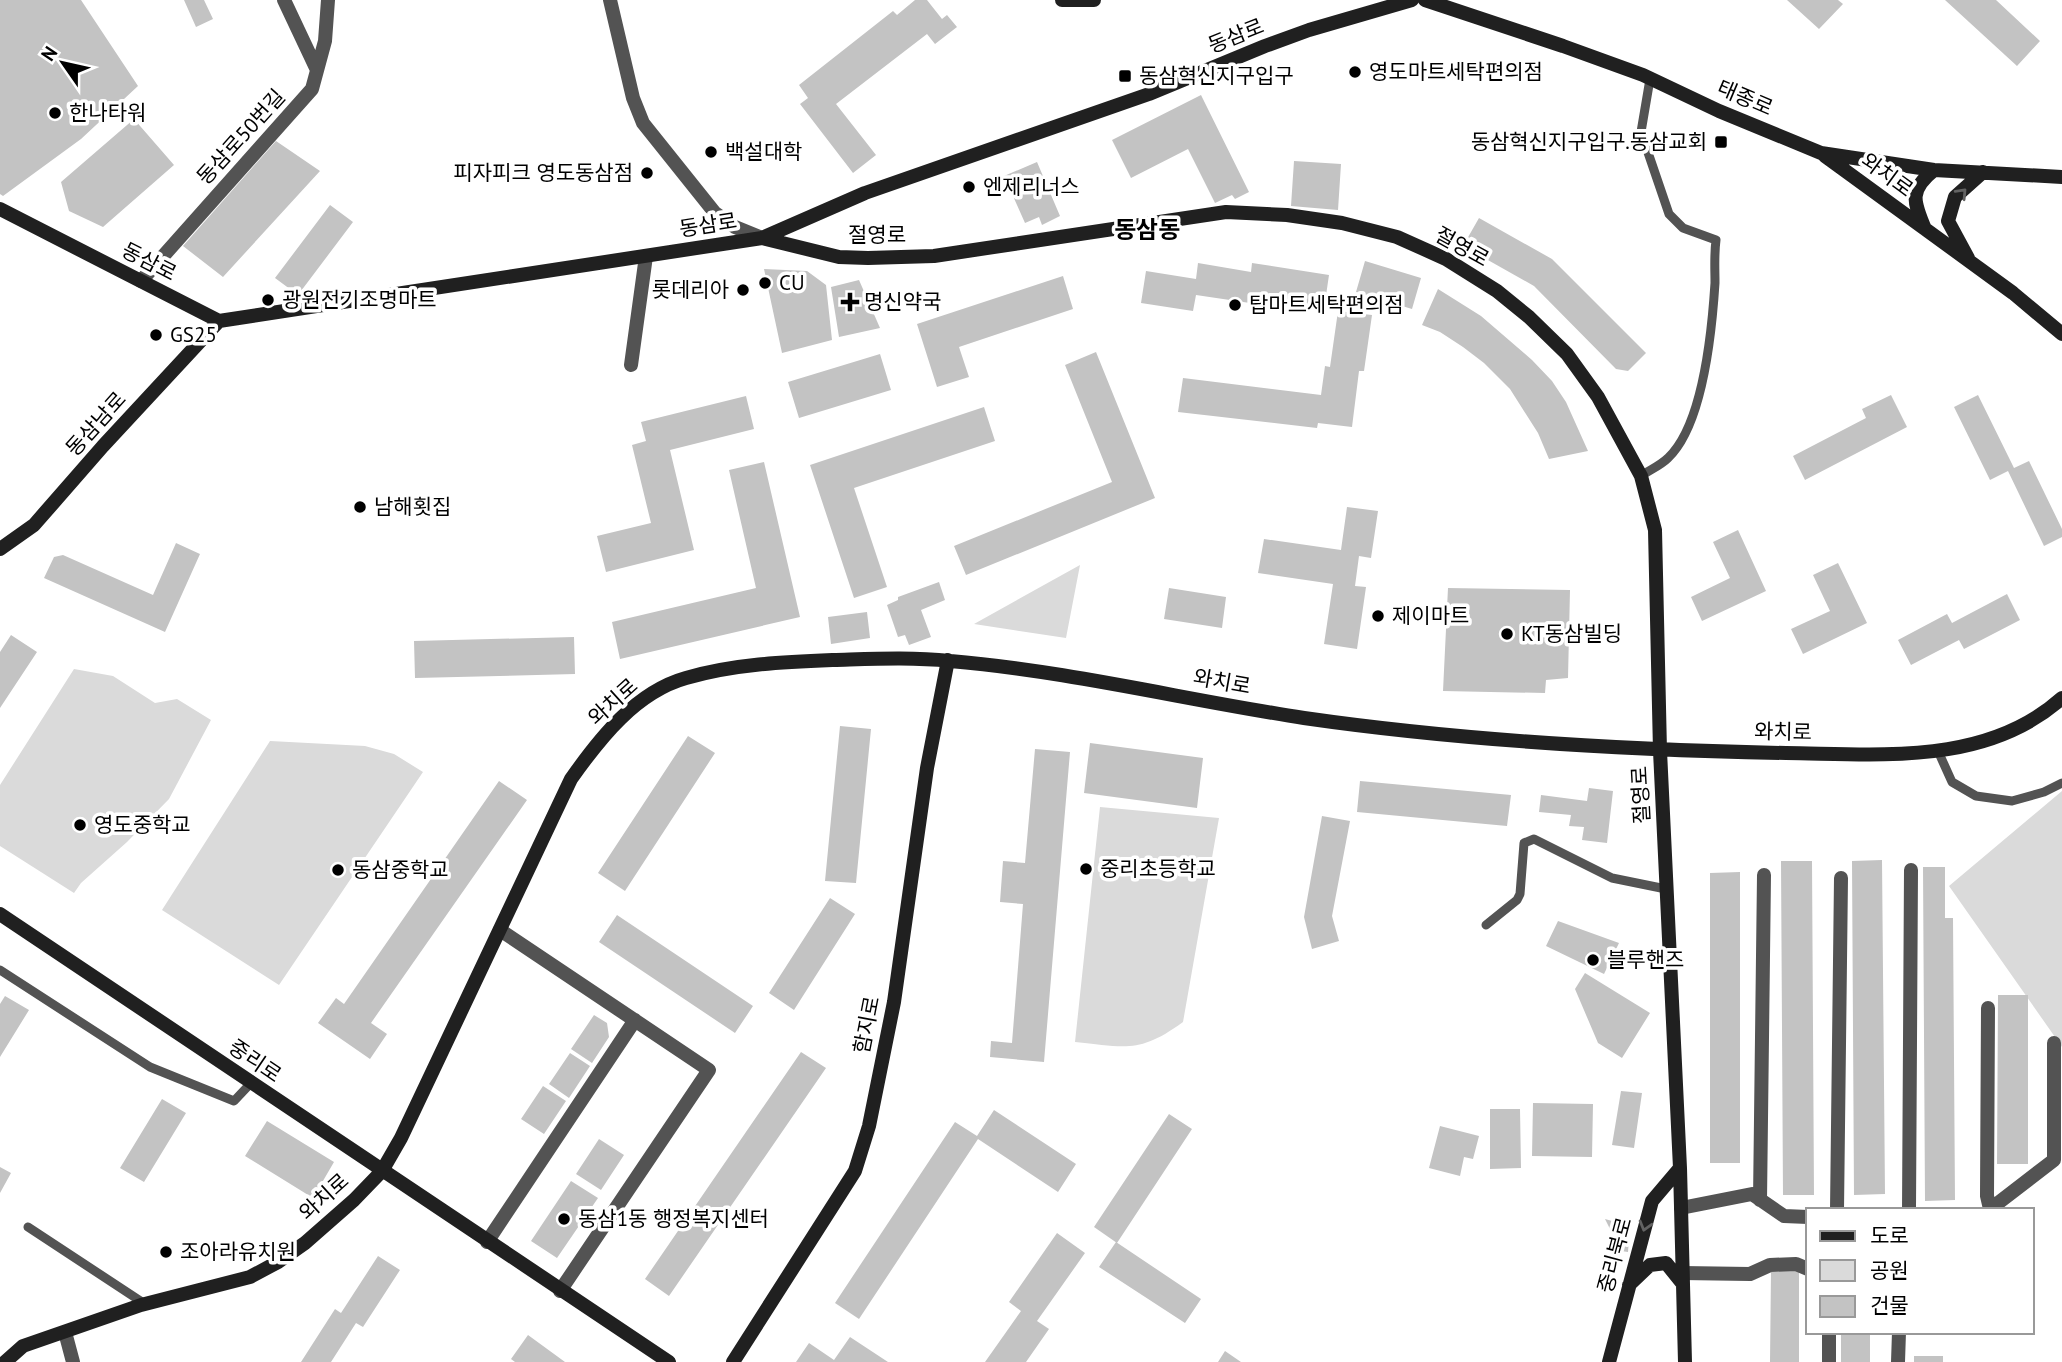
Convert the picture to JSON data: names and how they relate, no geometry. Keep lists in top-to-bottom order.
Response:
{
  "streets": {
    "main road": [
      "동삼로",
      "태종로",
      "와치로",
      "절영로",
      "동삼남로",
      "함지로",
      "중리로",
      "중리북로"
    ],
    "street": ["동삼로50번길"]
  },
  "crossings": [
    ["동삼로", "동삼로50번길"],
    ["동삼로", "절영로"],
    ["동삼로", "동삼남로"],
    ["태종로", "와치로"],
    ["와치로", "절영로"],
    ["와치로", "함지로"],
    ["와치로", "중리로"],
    ["절영로", "중리북로"]
  ],
  "one_way": ["중리북로"],
  "districts": ["동삼동"],
  "places": {
    "other": [
      "영도마트세탁편의점",
      "한나타워",
      "백설대학",
      "피자피크 영도동삼점",
      "엔제리너스",
      "CU",
      "롯데리아",
      "광원전기조명마트",
      "탑마트세탁편의점",
      "GS25",
      "남해횟집",
      "제이마트",
      "KT동삼빌딩",
      "영도중학교",
      "중리초등학교",
      "동삼중학교",
      "블루핸즈",
      "동삼1동 행정복지센터",
      "조아라유치원"
    ],
    "transit": ["동삼혁신지구입구", "동삼혁신지구입구.동삼교회"],
    "health": ["명신약국"]
  },
  "legend": ["도로", "공원", "건물"],
  "north": "top left"
}
